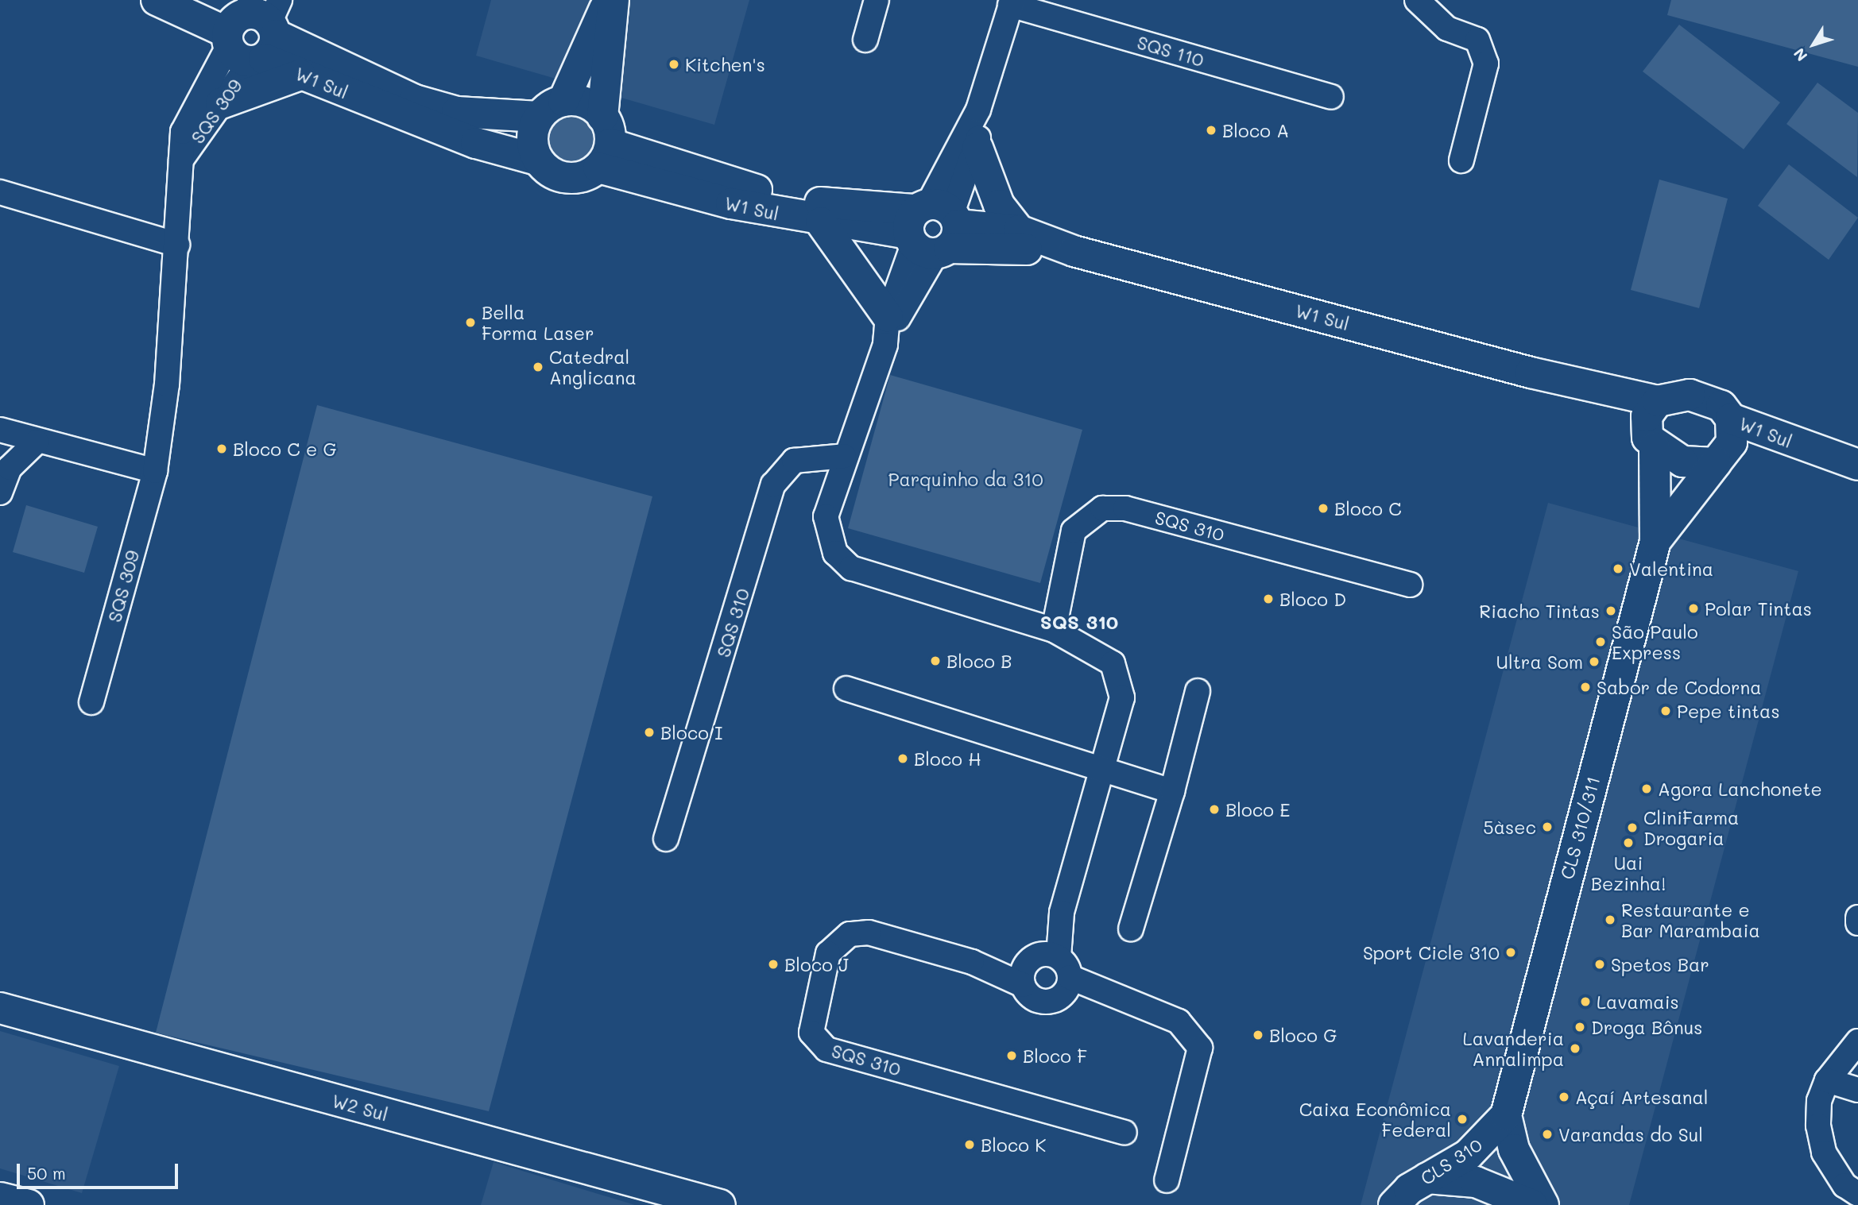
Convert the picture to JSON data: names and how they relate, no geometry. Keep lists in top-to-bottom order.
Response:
{
  "streets": {
    "street": [
      "SQS 110",
      "W1 Sul",
      "SQS 309",
      "SQS 310",
      "CLS 310/311",
      "W2 Sul",
      "CLS 310"
    ]
  },
  "crossings": [
    ["SQS 110", "W1 Sul"],
    ["W1 Sul", "SQS 309"],
    ["W1 Sul", "CLS 310/311"],
    ["CLS 310/311", "CLS 310"]
  ],
  "districts": ["SQS 310"],
  "parks": ["Parquinho da 310"],
  "places": [
    "Kitchen's",
    "Bloco A",
    "Bella Forma Laser",
    "Catedral Anglicana",
    "Bloco C e G",
    "Bloco C",
    "Valentina",
    "Bloco D",
    "Polar Tintas",
    "Riacho Tintas",
    "São Paulo Express",
    "Bloco B",
    "Ultra Som",
    "Sabor de Codorna",
    "Pepe tintas",
    "Bloco I",
    "Bloco H",
    "Agora Lanchonete",
    "Bloco E",
    "5àsec",
    "CliniFarma Drogaria",
    "Uai Bezinha!",
    "Restaurante e Bar Marambaia",
    "Sport Cicle 310",
    "Bloco J",
    "Spetos Bar",
    "Lavamais",
    "Droga Bônus",
    "Bloco G",
    "Lavanderia Annalimpa",
    "Bloco F",
    "Açaí Artesanal",
    "Caixa Econômica Federal",
    "Varandas do Sul",
    "Bloco K"
  ],
  "scale_bar": "50 m",
  "north": "bottom left"
}
